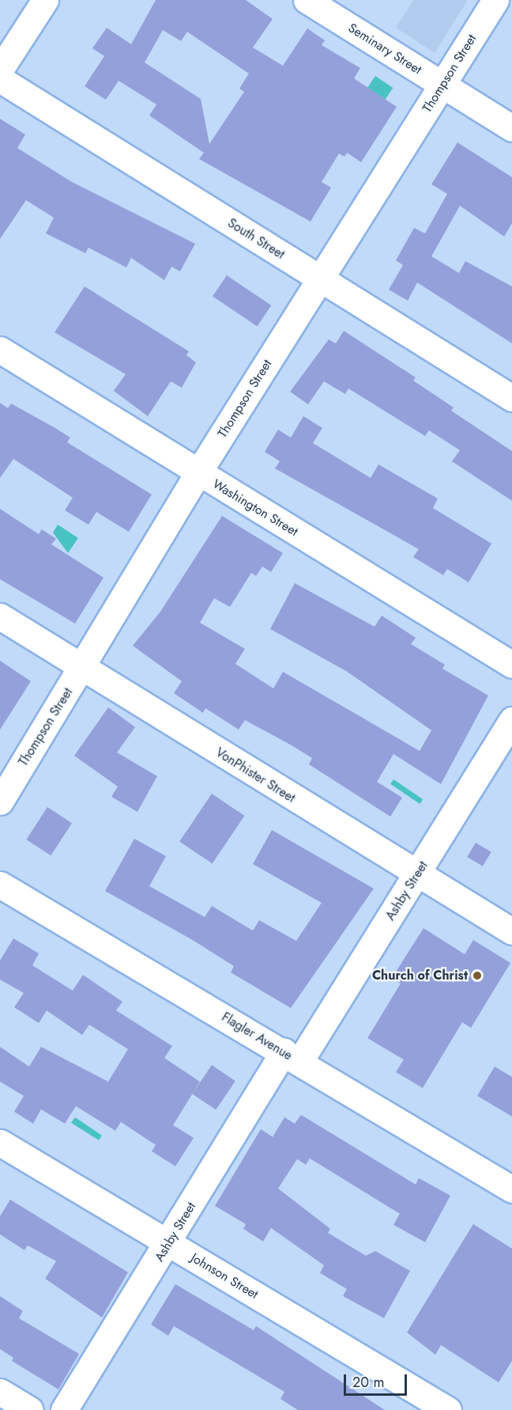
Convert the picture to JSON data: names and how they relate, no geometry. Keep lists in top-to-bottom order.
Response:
{
  "streets": {
    "street": [
      "Seminary Street",
      "Thompson Street",
      "South Street",
      "Washington Street",
      "VonPhister Street",
      "Ashby Street",
      "Flagler Avenue",
      "Johnson Street"
    ]
  },
  "crossings": [
    ["Seminary Street", "Thompson Street"],
    ["Thompson Street", "South Street"],
    ["Thompson Street", "Washington Street"],
    ["Thompson Street", "VonPhister Street"],
    ["VonPhister Street", "Ashby Street"],
    ["Ashby Street", "Flagler Avenue"],
    ["Ashby Street", "Johnson Street"]
  ],
  "places": ["Church of Christ"],
  "scale_bar": "20 m"
}
